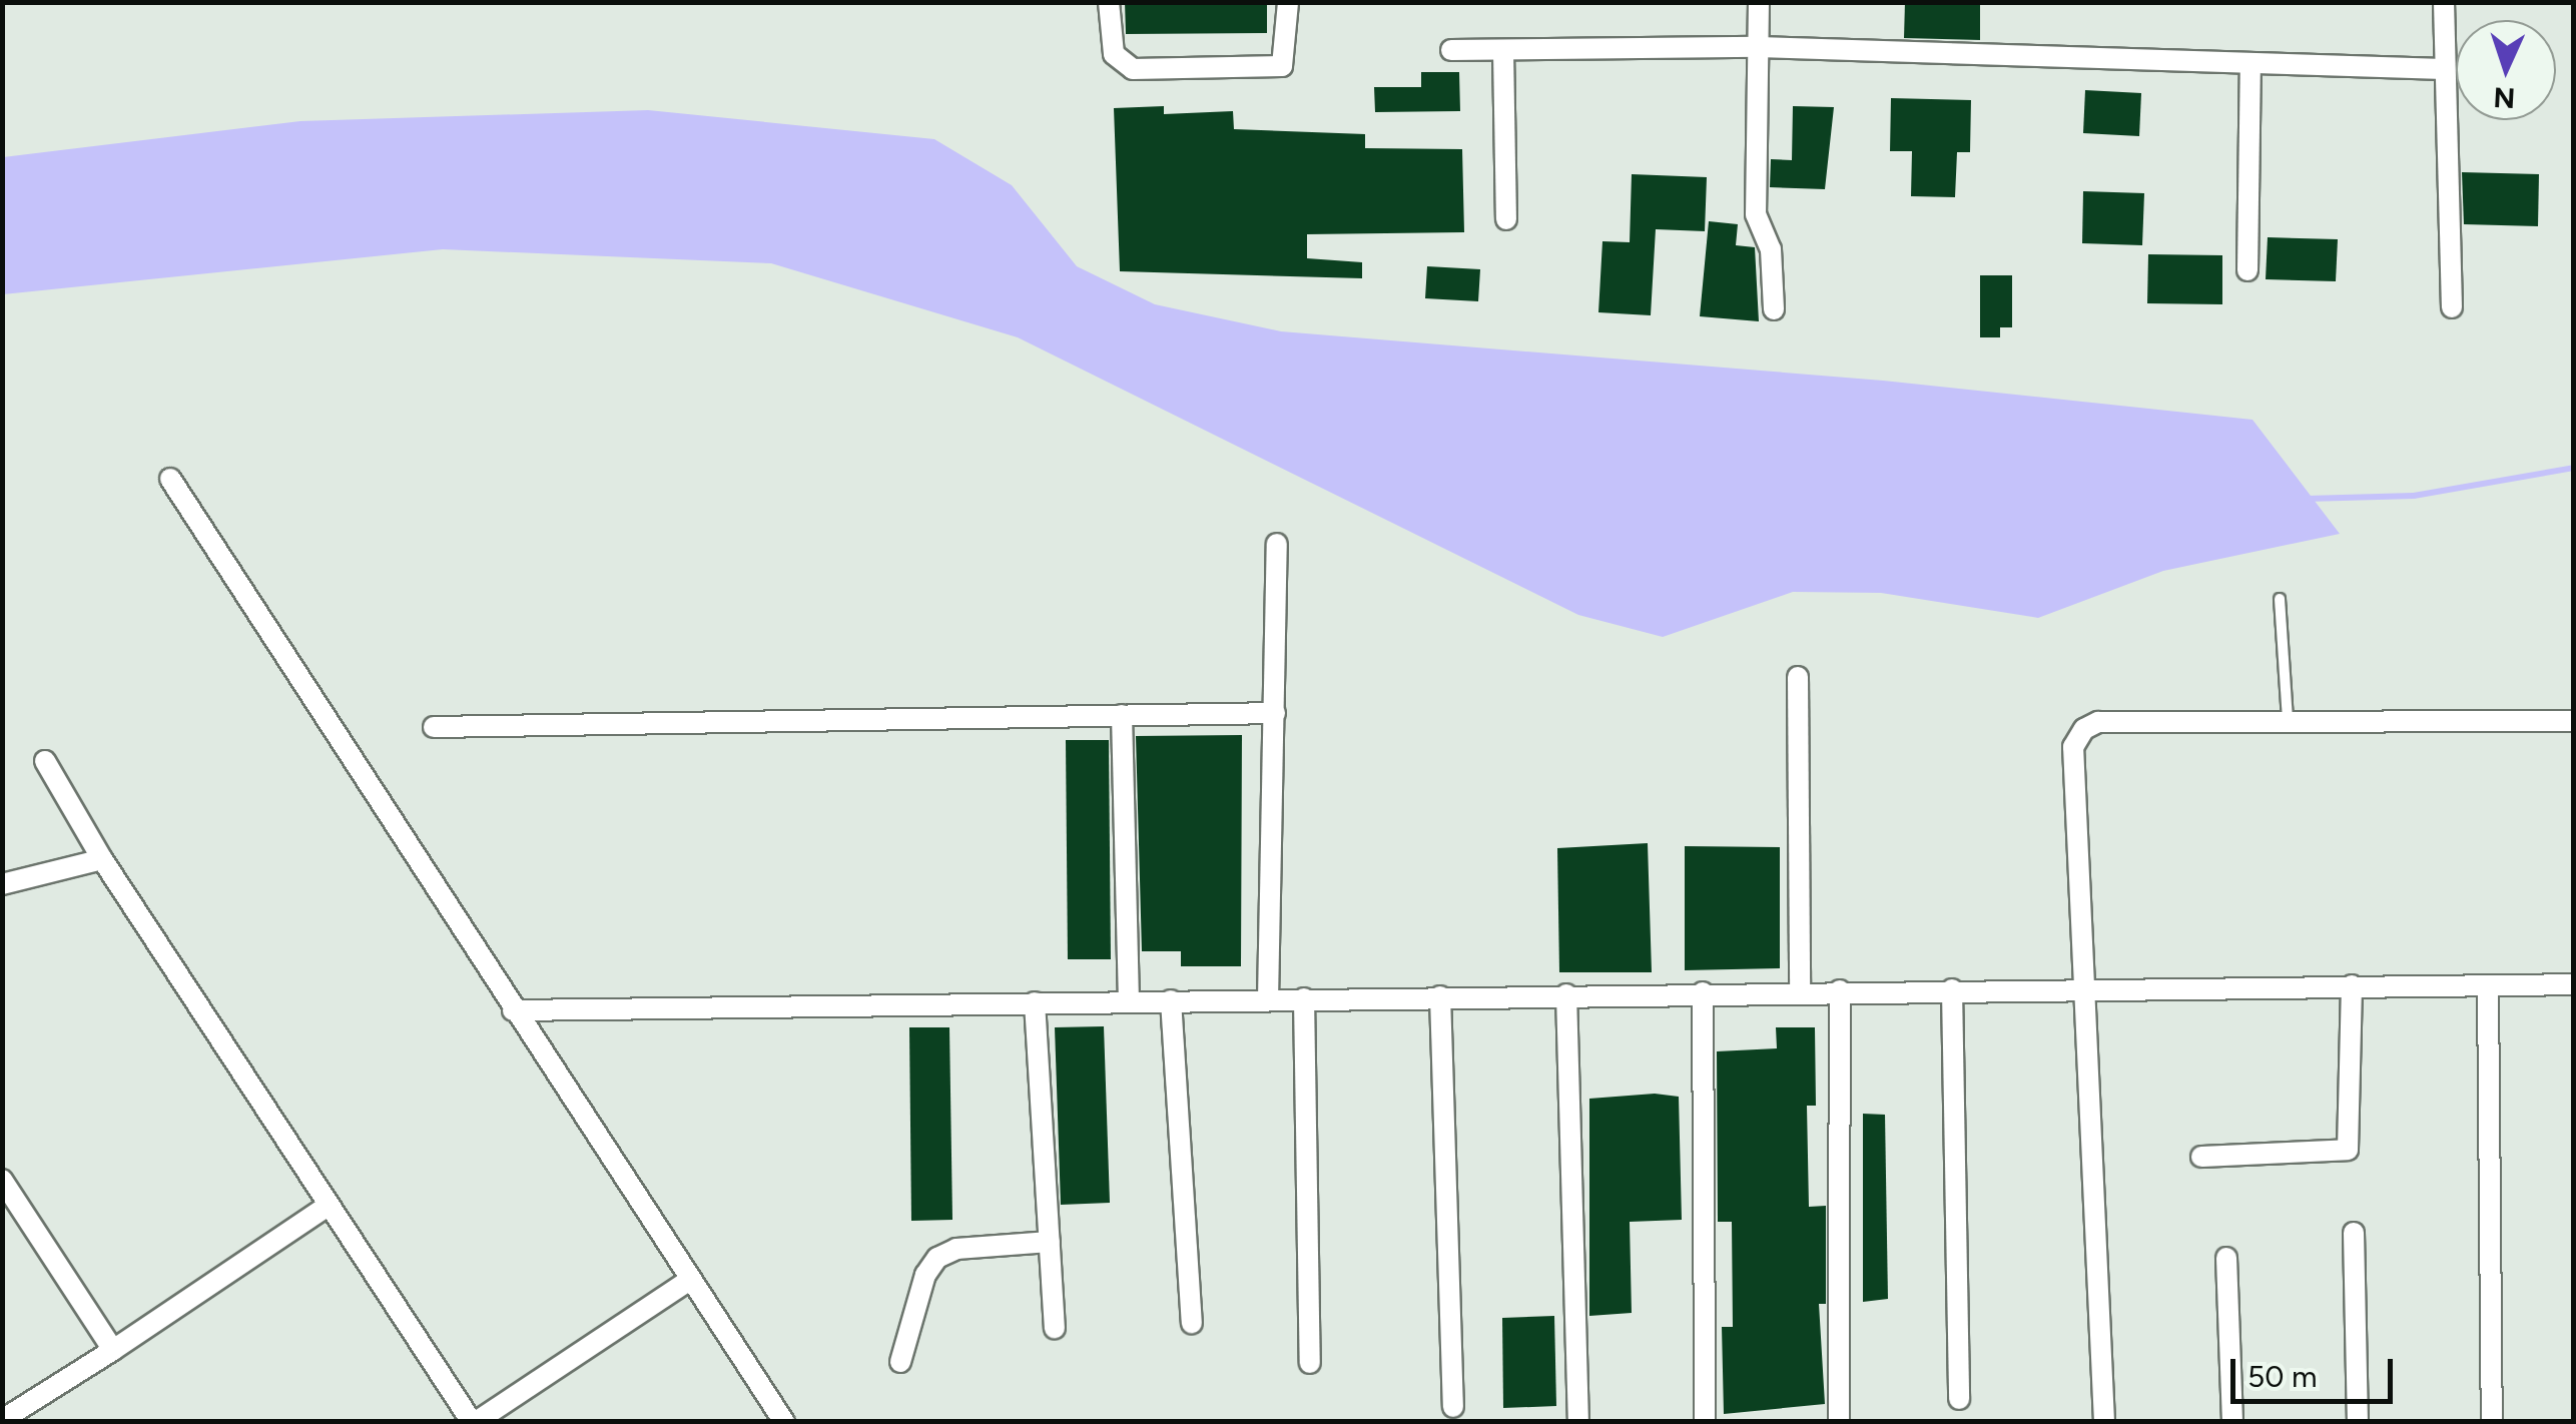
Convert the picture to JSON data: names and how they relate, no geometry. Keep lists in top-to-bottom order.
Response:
{
  "scale_bar": "50 m",
  "north": "bottom"
}
